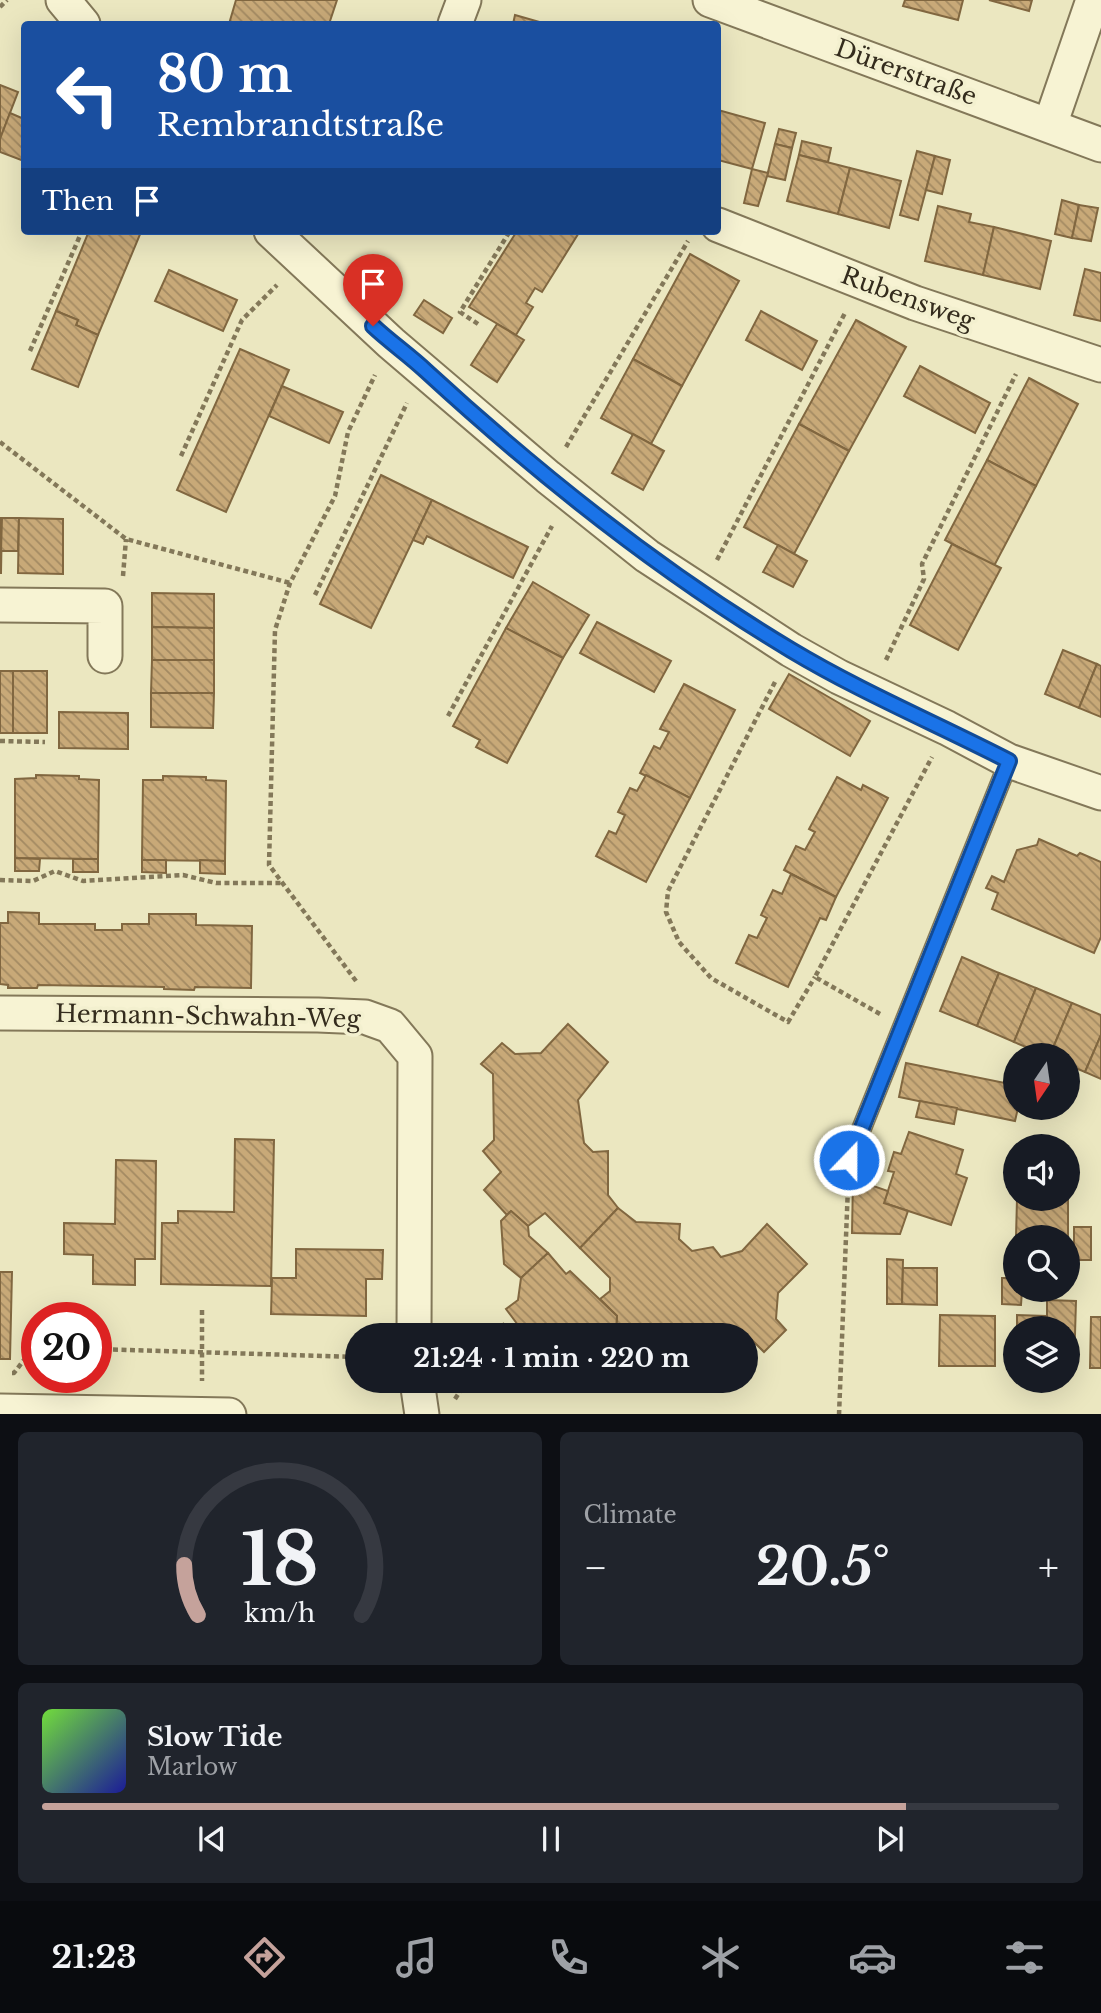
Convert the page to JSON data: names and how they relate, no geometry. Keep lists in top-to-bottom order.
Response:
{
  "streets": {
    "street": ["Dürerstraße", "Rubensweg", "Hermann-Schwahn-Weg"]
  },
  "north": "bottom",
  "page": {
    "turn": ["80 m", "Rembrandtstraße"],
    "then": "Then",
    "limit": "20",
    "trip": "21:24 · 1 min · 220 m",
    "tile": "Climate",
    "heat": ["−", "20.5°", "+"],
    "song": ["Slow Tide", "Marlow"],
    "tabs": "21:23",
    "gauge": ["18", "km/h"]
  }
}
